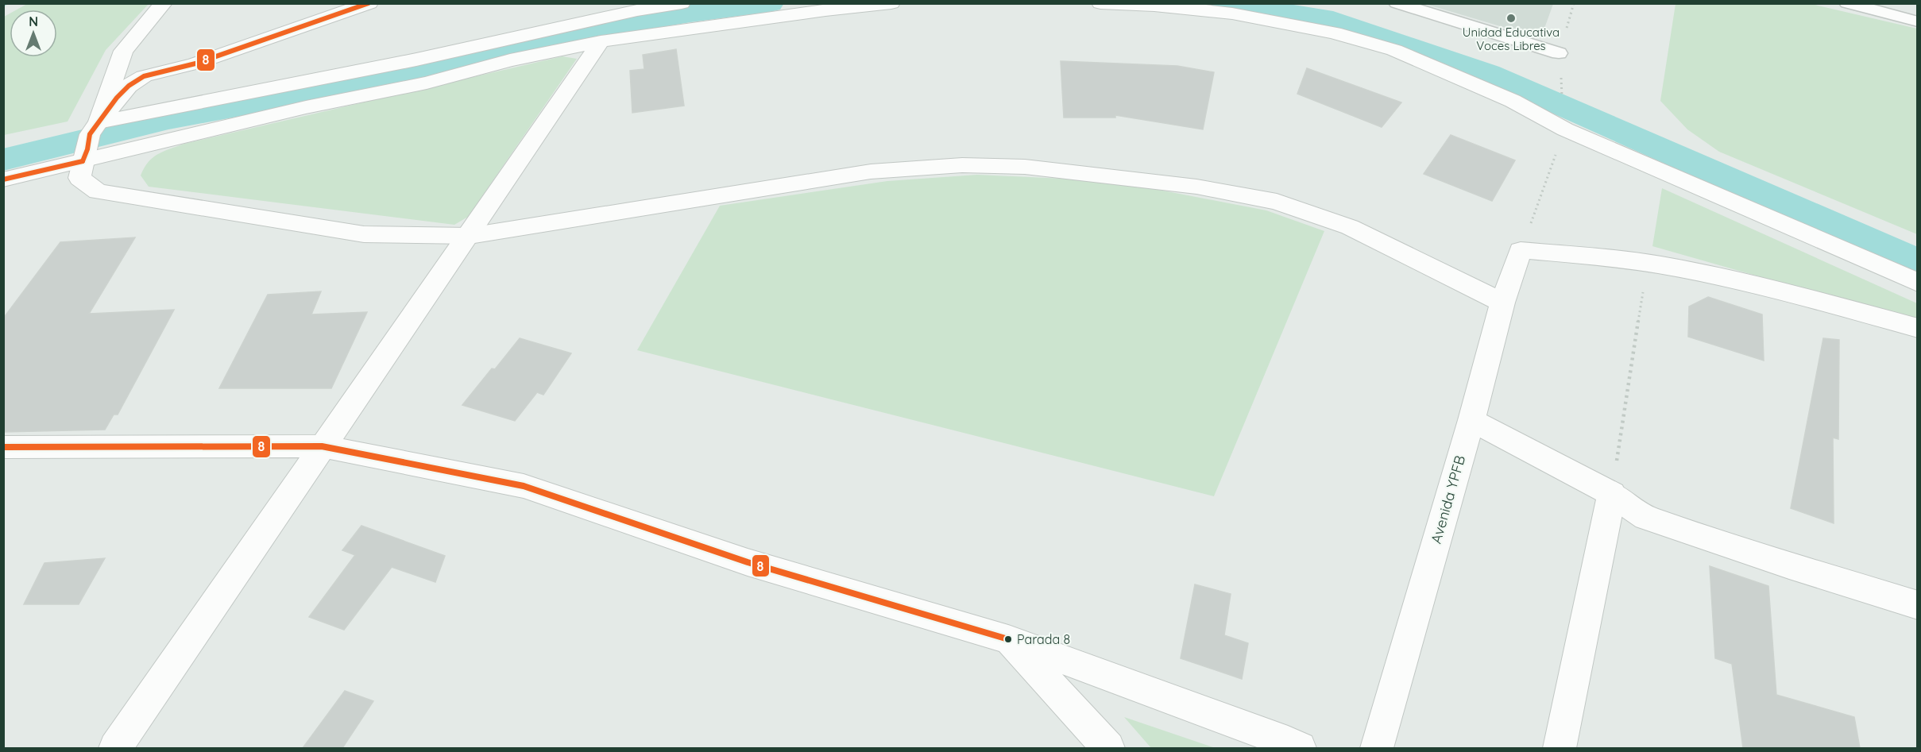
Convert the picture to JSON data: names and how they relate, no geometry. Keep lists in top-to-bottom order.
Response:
{
  "streets": {
    "street": ["Avenida YPFB"]
  },
  "places": ["Unidad Educativa Voces Libres", "Parada 8"],
  "lines": ["transit line 8"],
  "north": "top"
}
